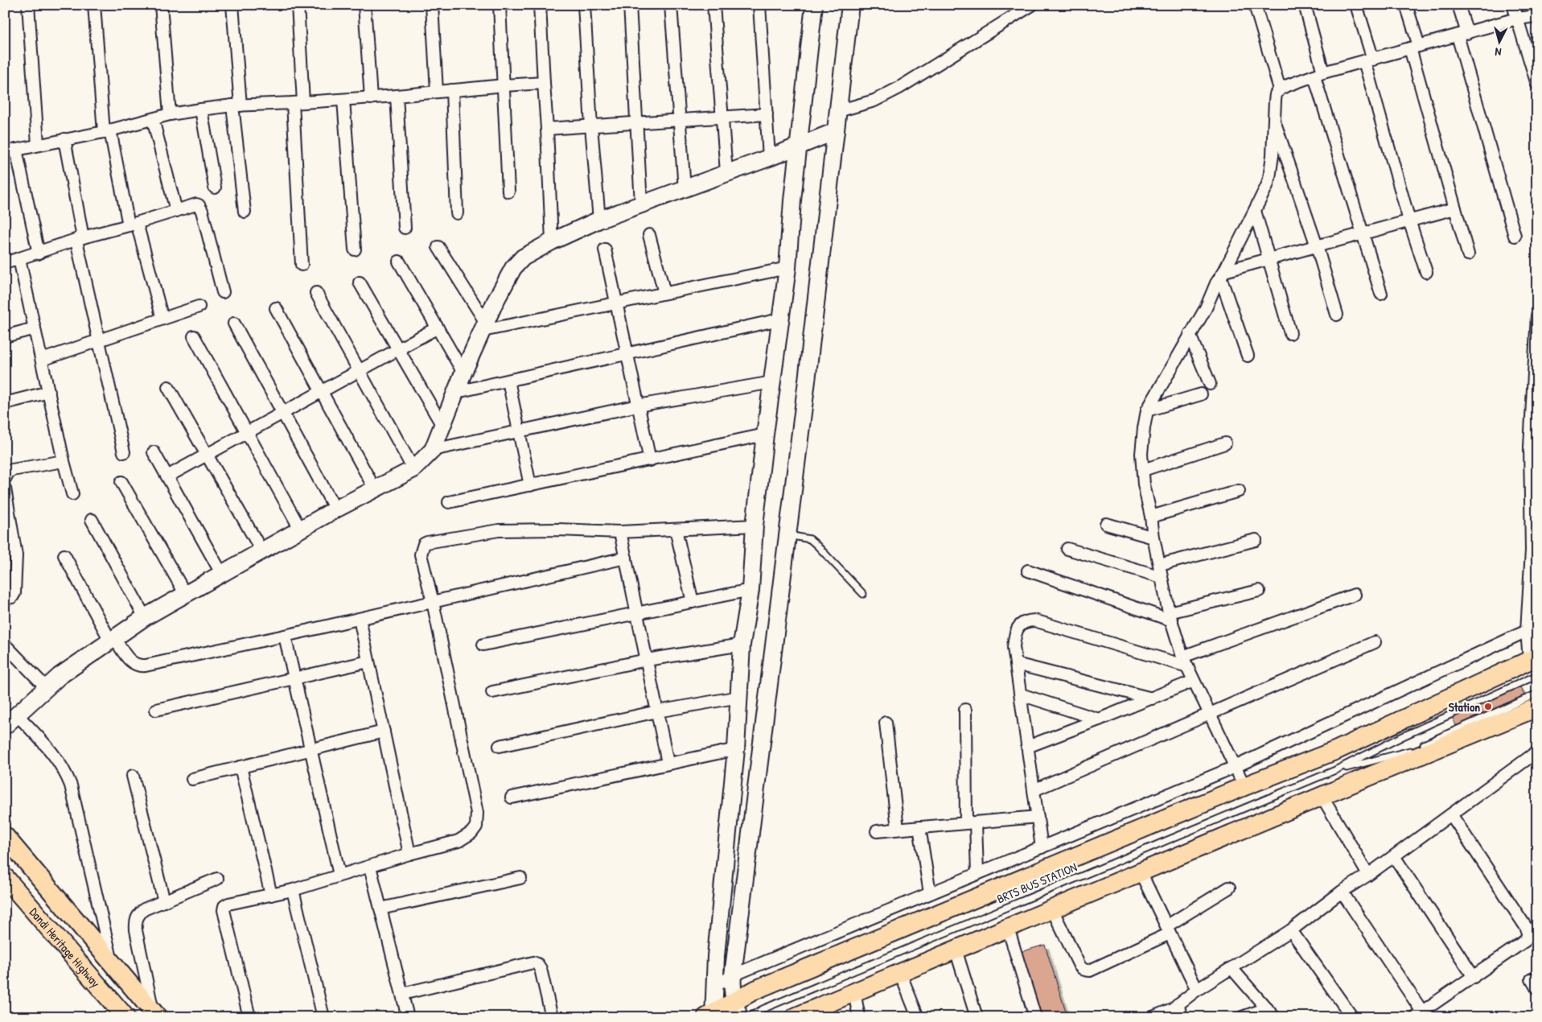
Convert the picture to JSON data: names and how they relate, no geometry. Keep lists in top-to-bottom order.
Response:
{
  "streets": {
    "main road": ["Dandi Heritage Highway"],
    "lane": ["BRTS BUS STATION"]
  },
  "places": ["Station"],
  "north": "bottom"
}
